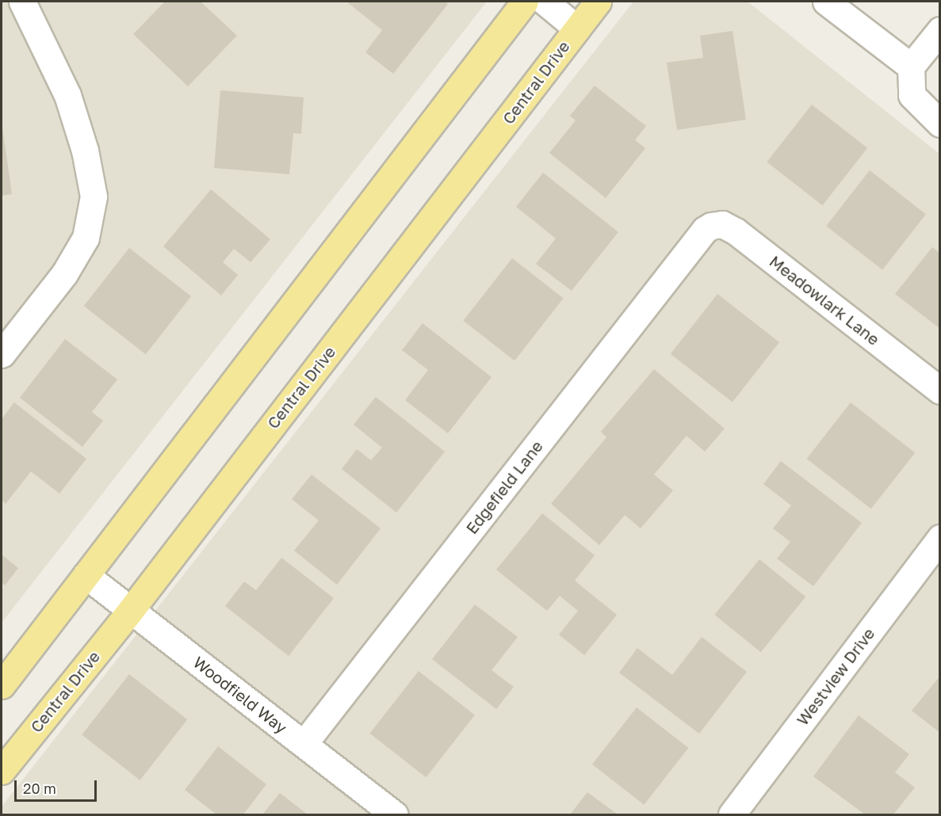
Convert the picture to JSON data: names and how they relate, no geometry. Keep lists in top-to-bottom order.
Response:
{
  "streets": {
    "main road": ["Central Drive"],
    "street": [
      "Meadowlark Lane",
      "Edgefield Lane",
      "Westview Drive",
      "Woodfield Way"
    ]
  },
  "crossings": [
    ["Central Drive", "Woodfield Way"],
    ["Meadowlark Lane", "Edgefield Lane"],
    ["Edgefield Lane", "Woodfield Way"]
  ],
  "scale_bar": "20 m"
}
